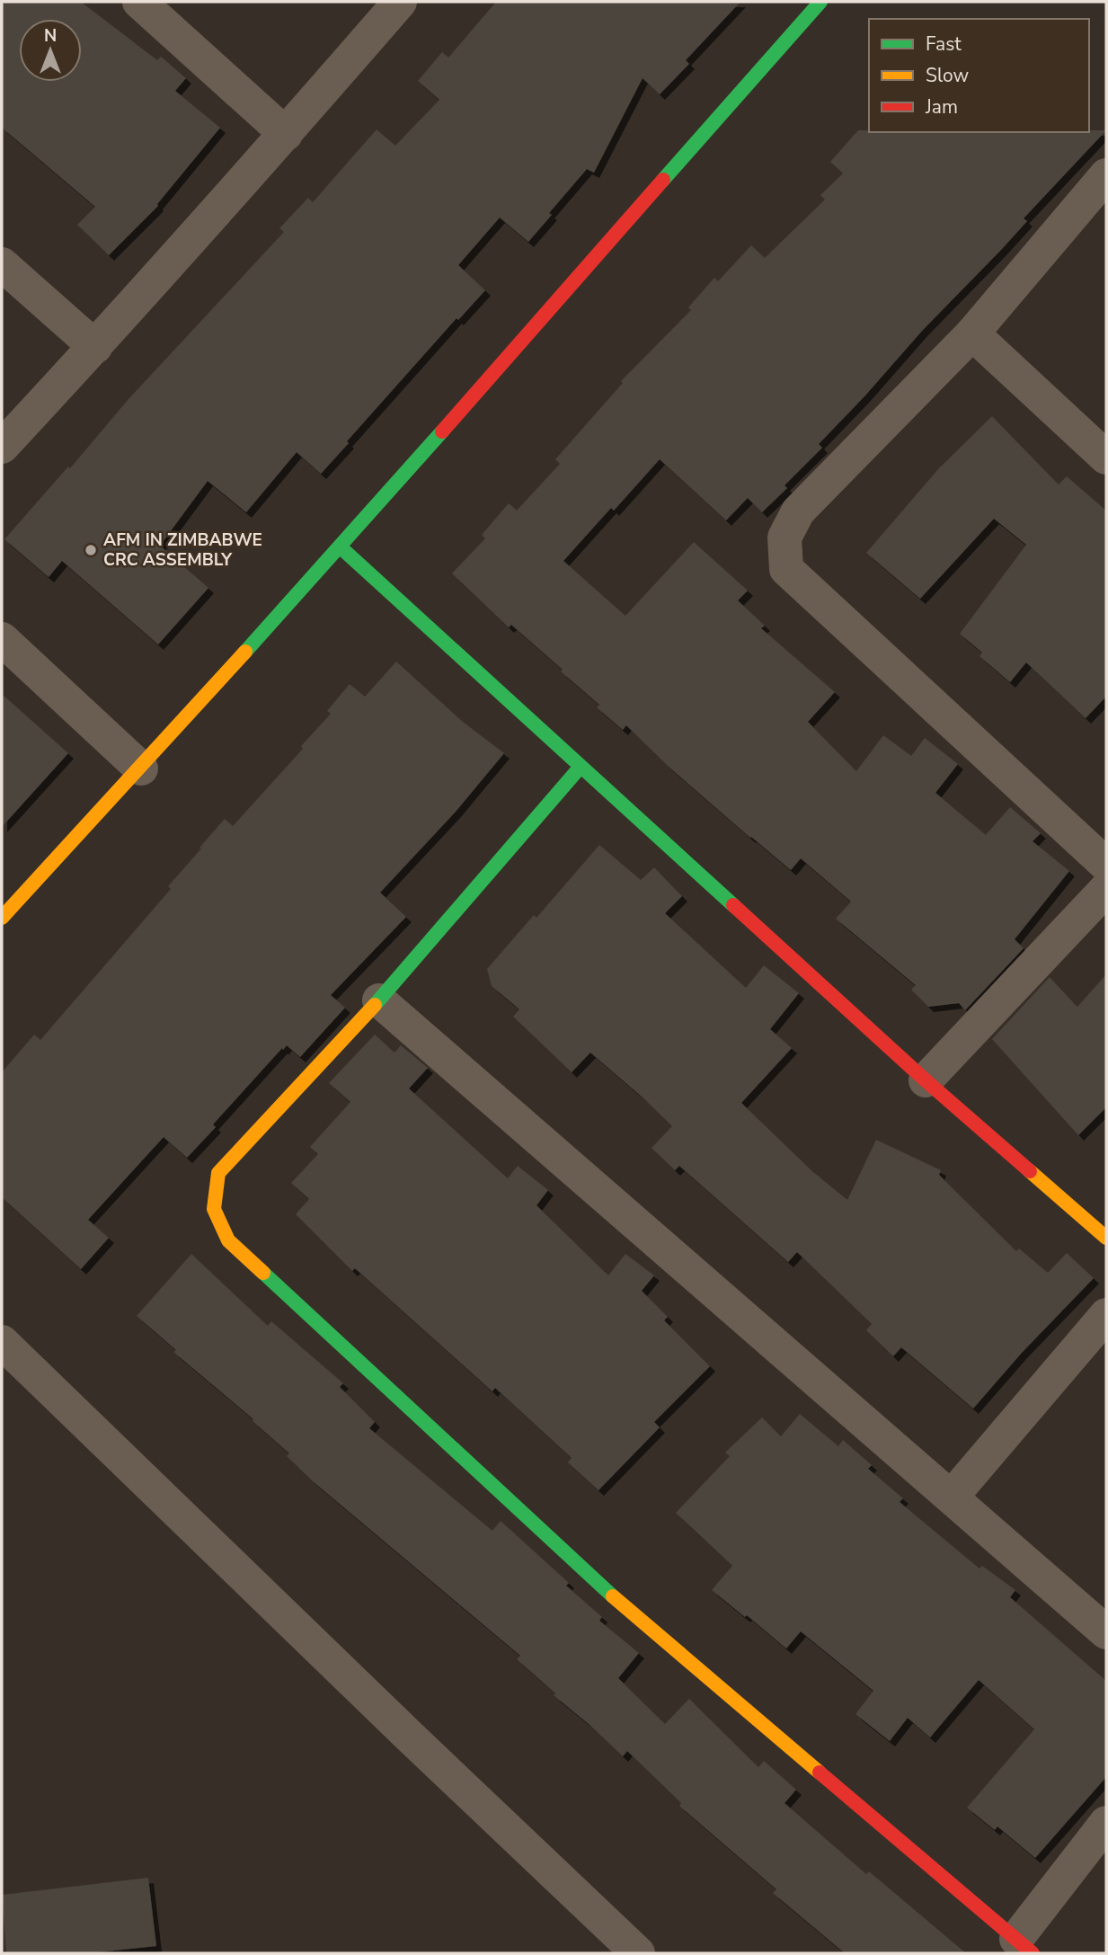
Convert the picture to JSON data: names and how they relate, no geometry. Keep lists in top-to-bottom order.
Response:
{
  "places": ["AFM IN ZIMBABWE CRC ASSEMBLY"],
  "legend": ["Fast", "Slow", "Jam"],
  "north": "top"
}
